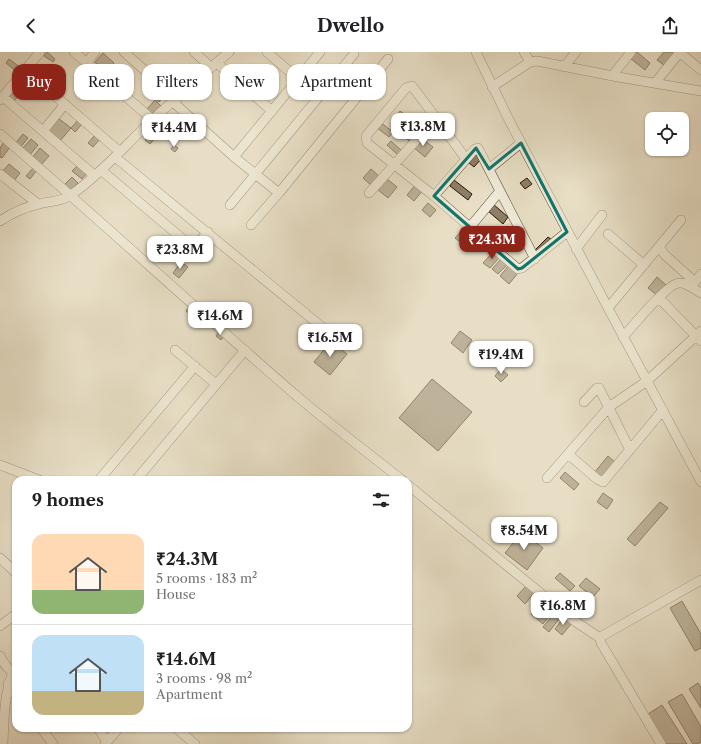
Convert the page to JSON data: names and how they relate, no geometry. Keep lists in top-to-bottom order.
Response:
{
  "page": {
    "header": "Dwello",
    "chip": [
      "Buy",
      "Rent",
      "Filters",
      "New",
      "Apartment"
    ],
    "price": [
      "₹13.8M",
      "₹14.4M",
      "₹24.3M",
      "₹23.8M",
      "₹14.6M",
      "₹16.5M",
      "₹19.4M",
      "₹8.54M",
      "₹16.8M"
    ],
    "heading": "9 homes",
    "list": [
      {
        "name": "₹24.3M",
        "note": "5 rooms · 183 m² · House"
      },
      {
        "name": "₹14.6M",
        "note": "3 rooms · 98 m² · Apartment"
      }
    ]
  }
}
